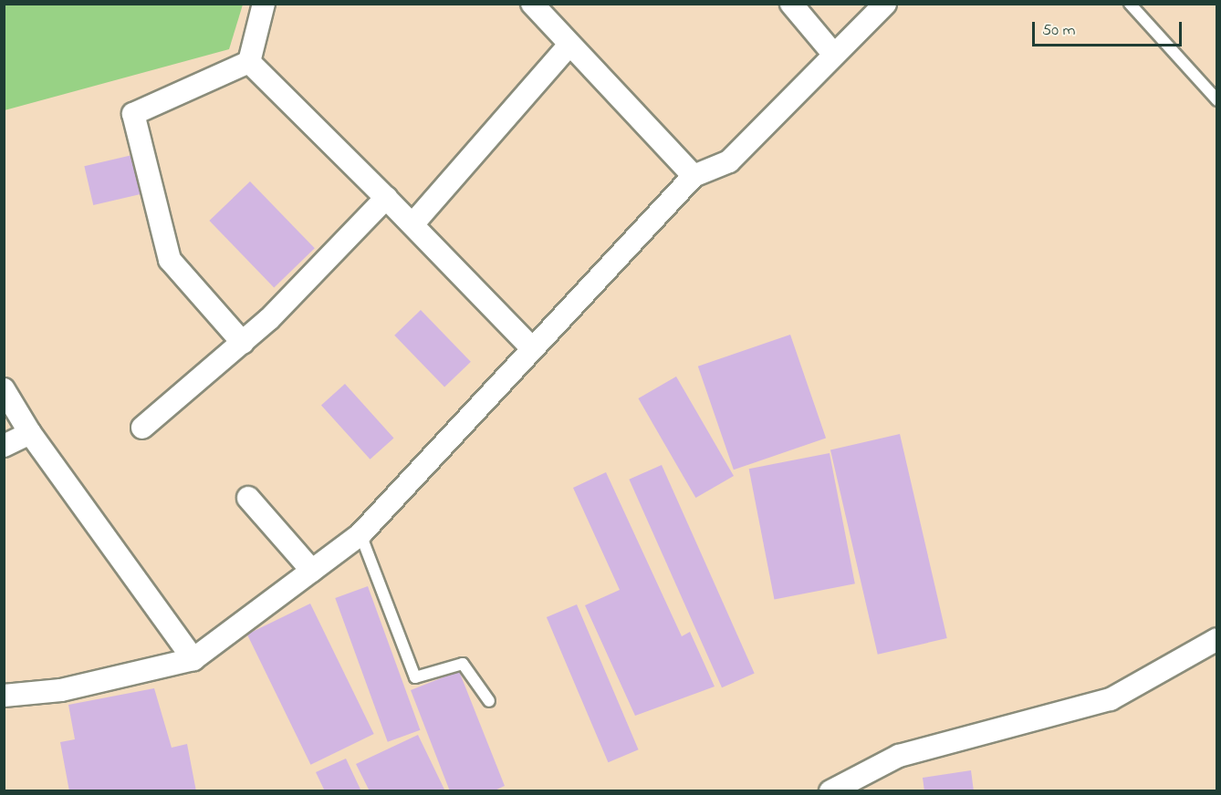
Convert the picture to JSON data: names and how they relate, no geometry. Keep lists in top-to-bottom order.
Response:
{
  "scale_bar": "50 m"
}
